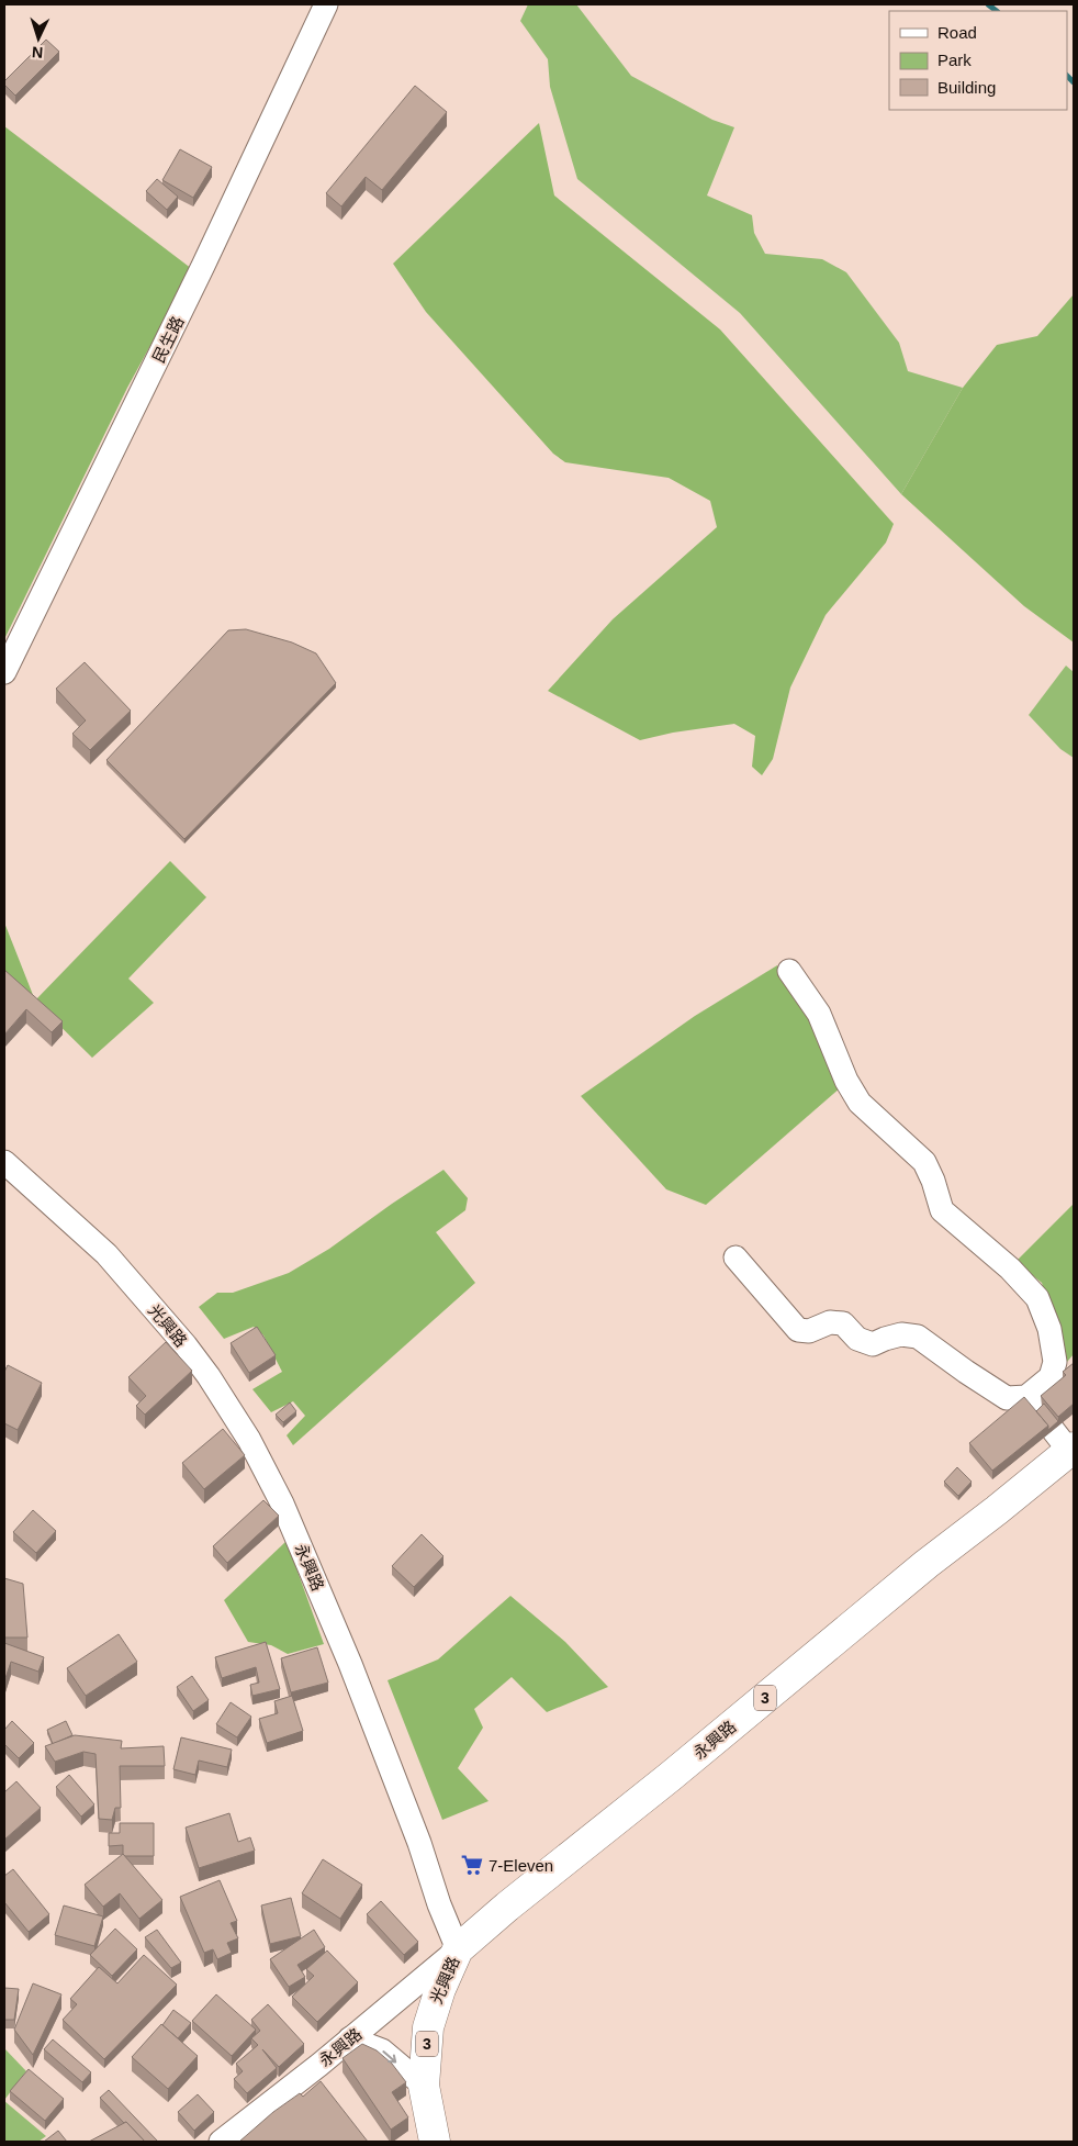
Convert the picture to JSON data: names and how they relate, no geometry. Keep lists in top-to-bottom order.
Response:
{
  "streets": {
    "main road": ["光興路", "永興路", "3"],
    "street": ["民生路"]
  },
  "crossings": [
    ["光興路", "永興路"]
  ],
  "places": {
    "supermarket": ["7-Eleven"]
  },
  "legend": ["Road", "Park", "Building"],
  "north": "bottom"
}
